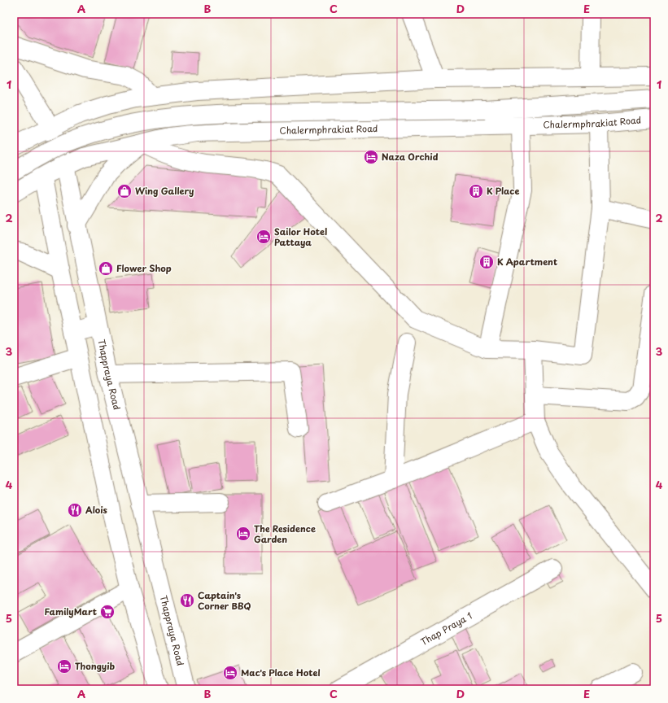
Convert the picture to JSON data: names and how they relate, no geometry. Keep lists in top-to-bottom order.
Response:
{
  "streets": {
    "main road": ["Chalermphrakiat Road", "Thappraya Road", "Thap Praya 1"]
  },
  "crossings": [
    ["Chalermphrakiat Road", "Thappraya Road"]
  ],
  "places": {
    "hotel": [
      "Naza Orchid",
      "Sailor Hotel Pattaya",
      "The Residence Garden",
      "Thongyib",
      "Mac's Place Hotel"
    ],
    "shop": ["Wing Gallery", "Flower Shop"],
    "building": ["K Place", "K Apartment"],
    "restaurant": ["Alois", "Captain's Corner BBQ"],
    "supermarket": ["FamilyMart"]
  },
  "grid": {
    "columns": [
      "A",
      "B",
      "C",
      "D",
      "E"
    ],
    "rows": [
      "1",
      "2",
      "3",
      "4",
      "5"
    ]
  }
}
